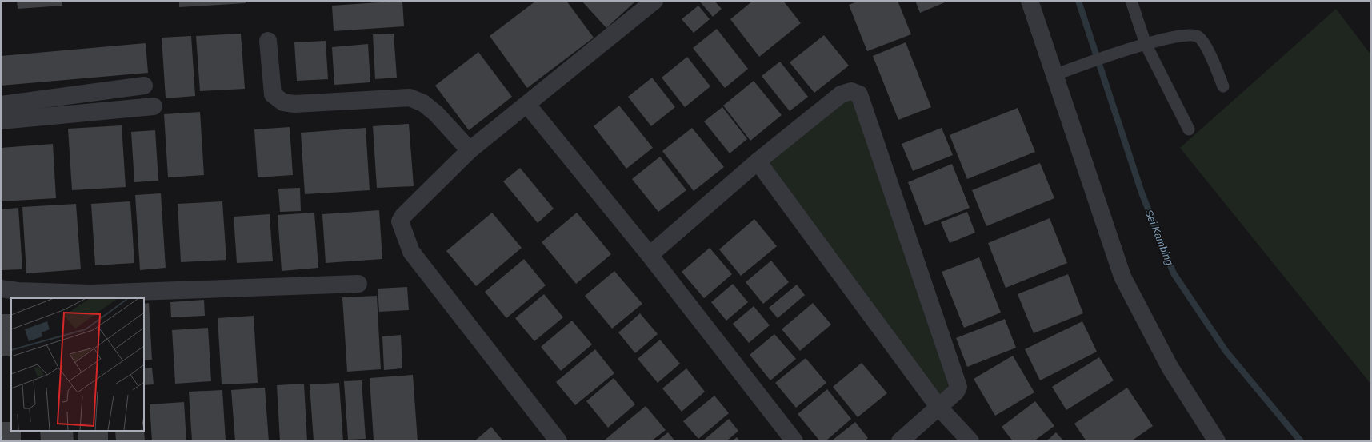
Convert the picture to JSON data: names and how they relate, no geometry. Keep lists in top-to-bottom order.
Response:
{
  "water": ["Sei Kambing"]
}
